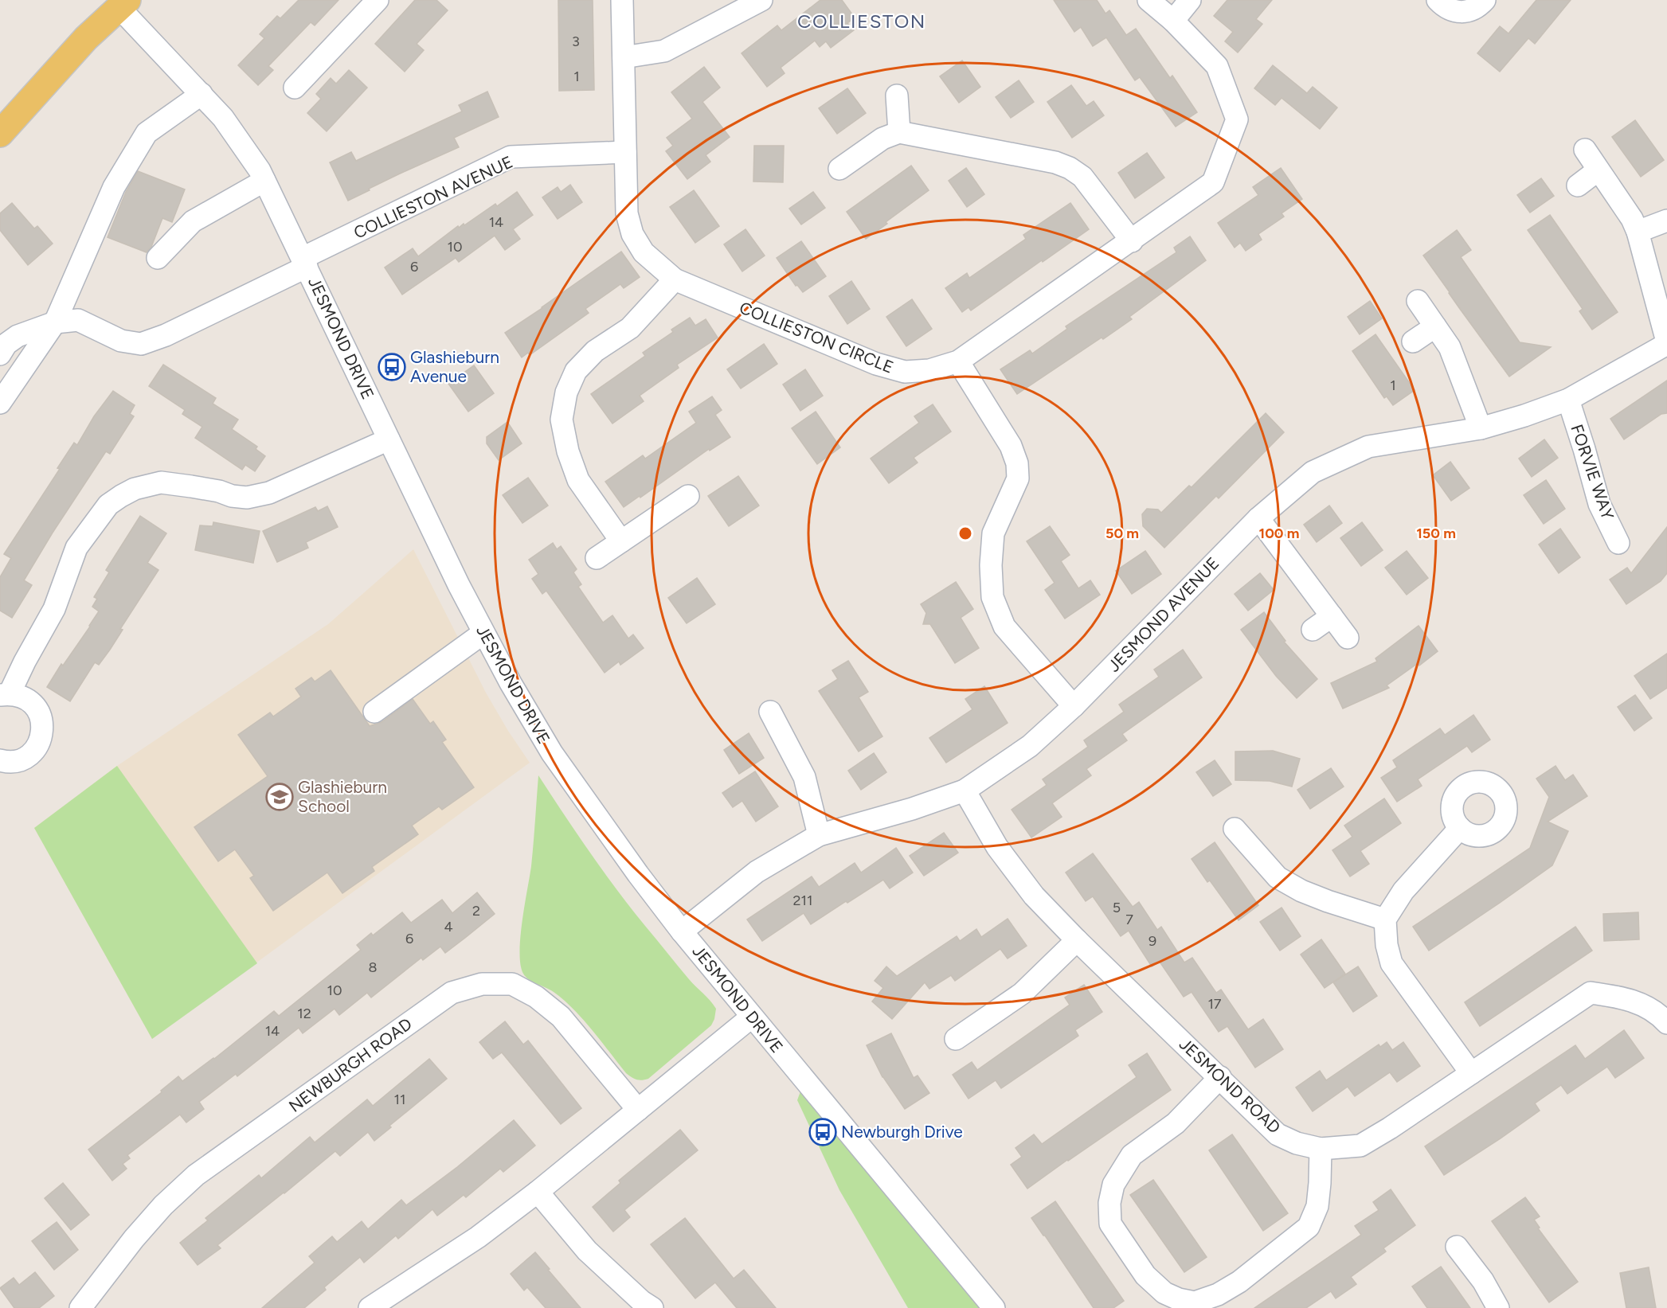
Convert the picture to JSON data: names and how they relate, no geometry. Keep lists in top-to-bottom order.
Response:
{
  "streets": {
    "street": [
      "COLLIESTON AVENUE",
      "COLLIESTON CIRCLE",
      "JESMOND DRIVE",
      "FORVIE WAY",
      "JESMOND AVENUE",
      "NEWBURGH ROAD",
      "JESMOND ROAD"
    ]
  },
  "crossings": [
    ["COLLIESTON AVENUE", "COLLIESTON CIRCLE"],
    ["COLLIESTON AVENUE", "JESMOND DRIVE"],
    ["JESMOND DRIVE", "JESMOND AVENUE"],
    ["FORVIE WAY", "JESMOND AVENUE"],
    ["JESMOND AVENUE", "JESMOND ROAD"]
  ],
  "districts": ["COLLIESTON"],
  "places": {
    "bus stop": ["Glashieburn Avenue", "Newburgh Drive"],
    "school or university": ["Glashieburn School"]
  },
  "house_numbers": [
    "3",
    "1",
    "14",
    "10",
    "6",
    "1",
    "211",
    "5",
    "2",
    "7",
    "4",
    "6",
    "9",
    "8",
    "10",
    "17",
    "12",
    "14",
    "11"
  ],
  "rings": ["50 m", "100 m", "150 m"]
}
